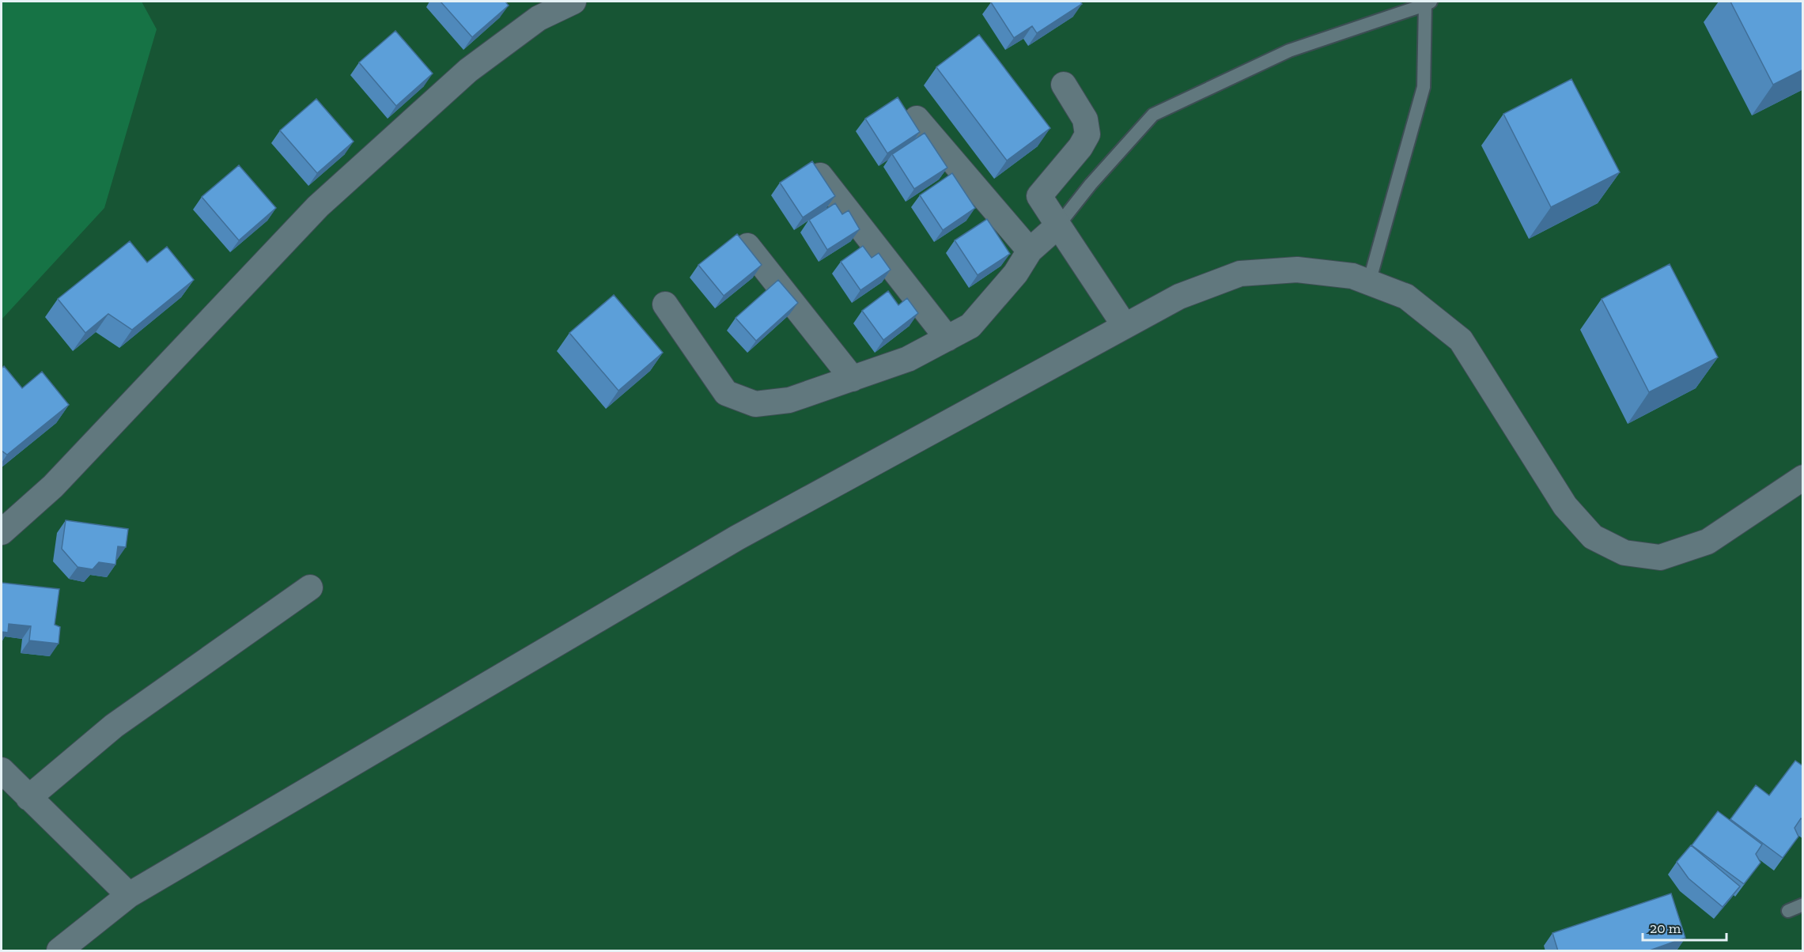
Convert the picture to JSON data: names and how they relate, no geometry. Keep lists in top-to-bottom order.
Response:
{
  "scale_bar": "20 m"
}
